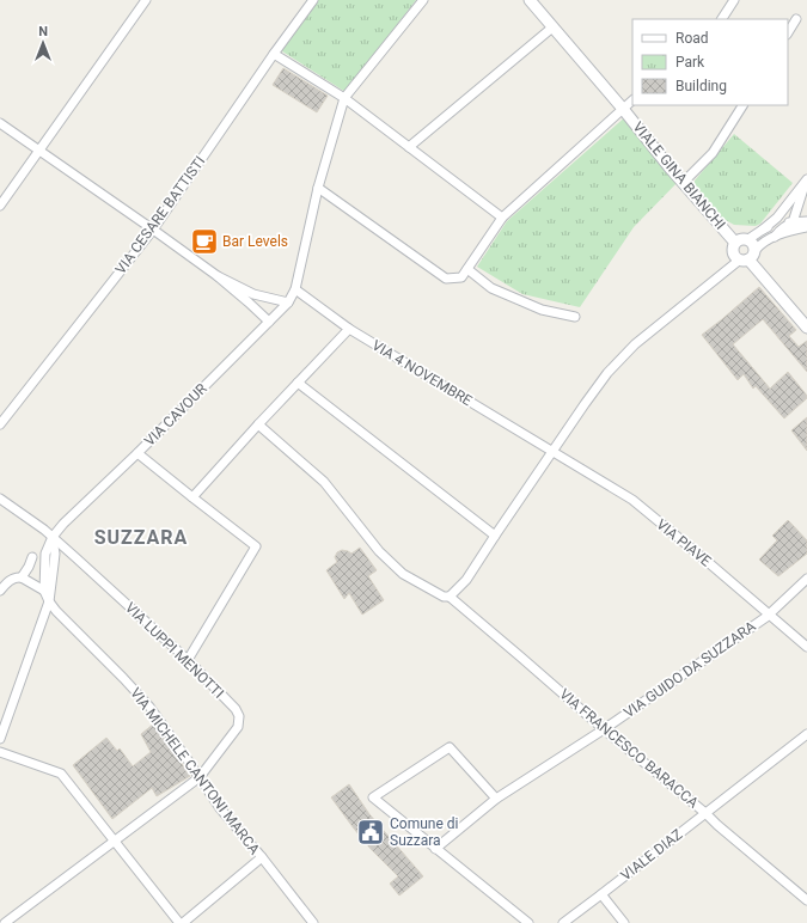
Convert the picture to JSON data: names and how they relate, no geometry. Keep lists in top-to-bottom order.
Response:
{
  "streets": {
    "street": [
      "VIALE GINA BIANCHI",
      "VIA CESARE BATTISTI",
      "VIA 4 NOVEMBRE",
      "VIA CAVOUR",
      "VIA PIAVE",
      "VIA LUPPI MENOTTI",
      "VIA GUIDO DA SUZZARA",
      "VIA FRANCESCO BARACCA",
      "VIA MICHELE CANTONI MARCA",
      "VIALE DIAZ"
    ]
  },
  "crossings": [
    ["VIA 4 NOVEMBRE", "VIA CAVOUR"],
    ["VIA 4 NOVEMBRE", "VIA PIAVE"],
    ["VIA CAVOUR", "VIA LUPPI MENOTTI"],
    ["VIA PIAVE", "VIA GUIDO DA SUZZARA"],
    ["VIA LUPPI MENOTTI", "VIA MICHELE CANTONI MARCA"],
    ["VIA GUIDO DA SUZZARA", "VIA FRANCESCO BARACCA"],
    ["VIA FRANCESCO BARACCA", "VIALE DIAZ"]
  ],
  "districts": ["SUZZARA"],
  "places": {
    "cafe": ["Bar Levels"],
    "public building": ["Comune di Suzzara"]
  },
  "legend": ["Road", "Park", "Building"],
  "north": "top"
}
